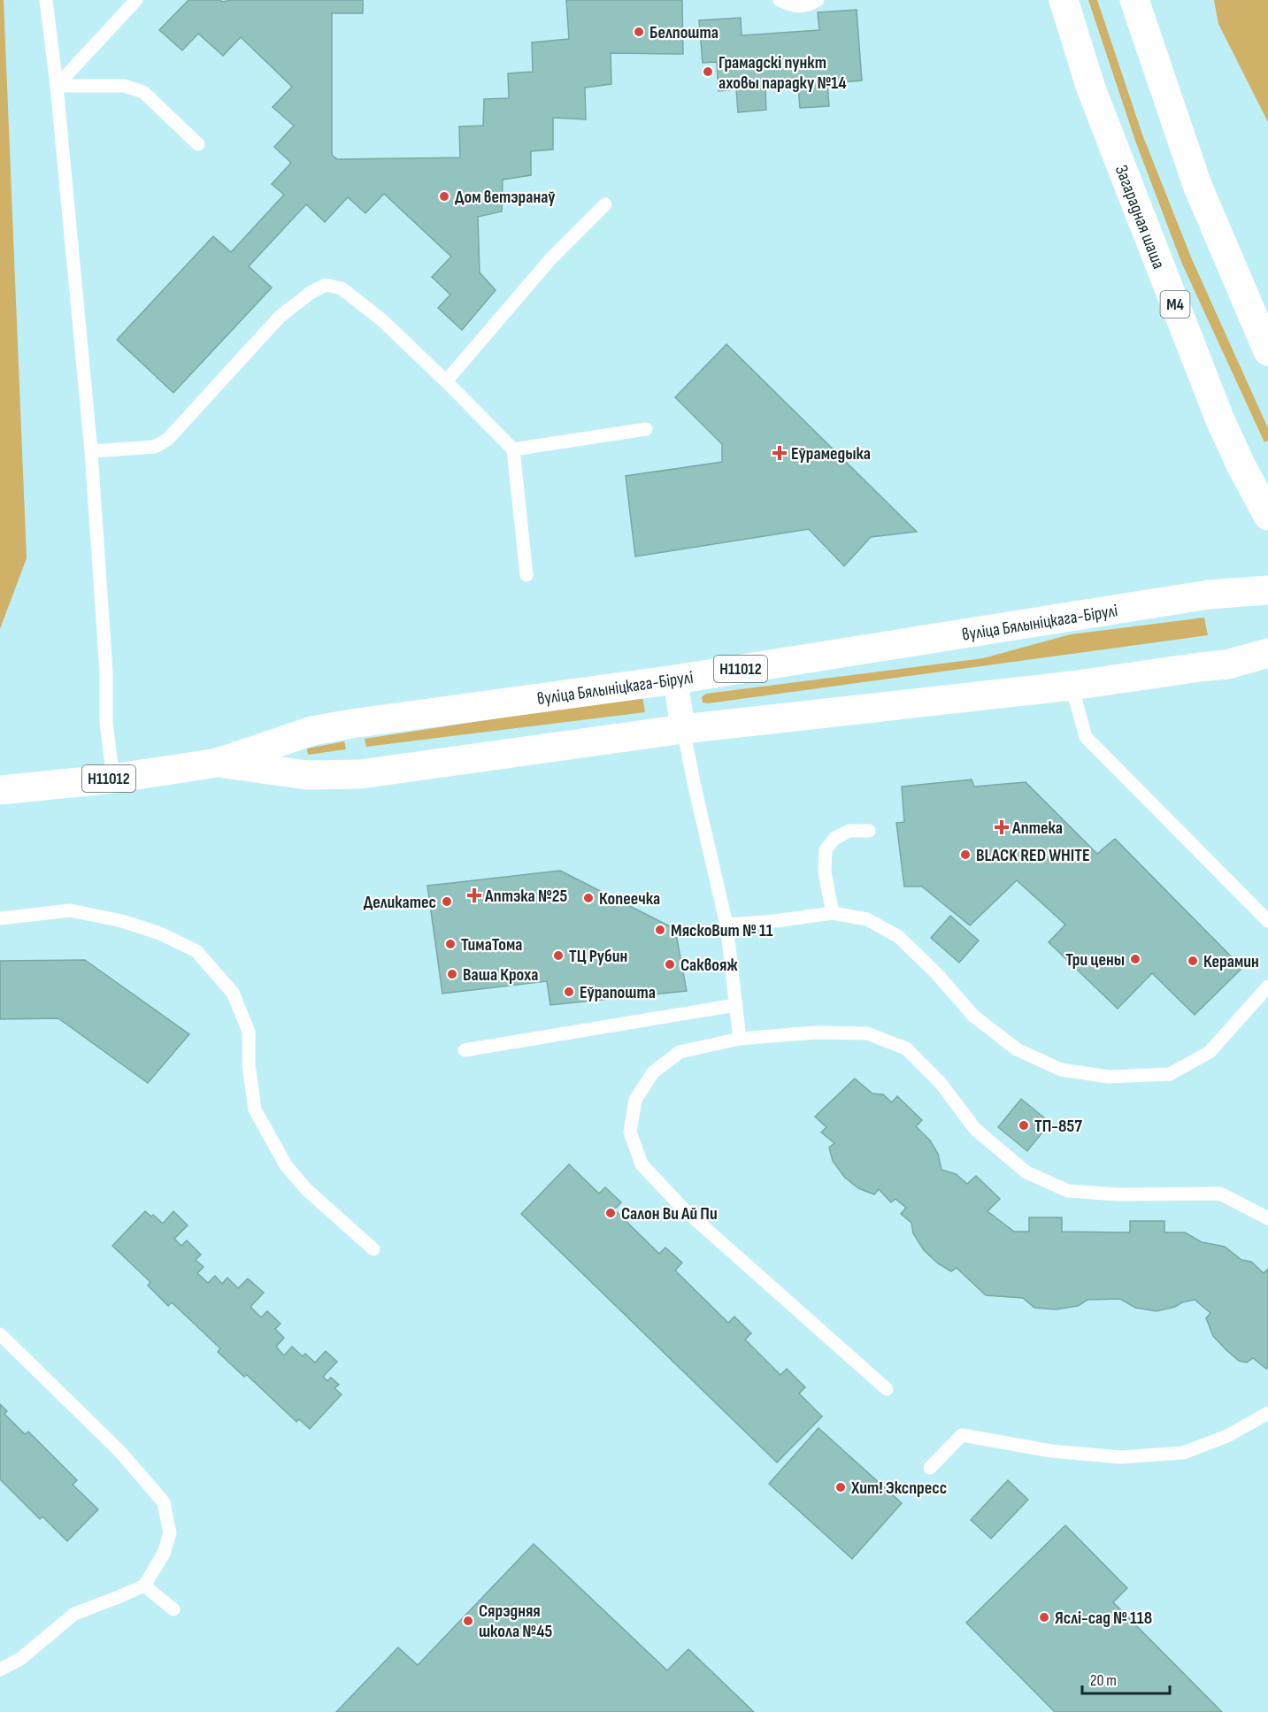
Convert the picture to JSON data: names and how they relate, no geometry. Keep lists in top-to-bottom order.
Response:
{
  "streets": {
    "main road": [
      "Загарадная шаша",
      "М4",
      "вуліца Бялыніцкага-Бірулі",
      "Н11012"
    ]
  },
  "places": {
    "other": [
      "Белпошта",
      "Грамадскі пункт аховы парадку №14",
      "Дом ветэранаў",
      "BLACK RED WHITE",
      "Копеечка",
      "Деликатес",
      "МяскоВит № 11",
      "ТимаТома",
      "ТЦ Рубин",
      "Три цены",
      "Керамин",
      "Саквояж",
      "Ваша Кроха",
      "Еўрапошта",
      "ТП-857",
      "Салон Ви Ай Пи",
      "Хит! Экспресс",
      "Яслі-сад № 118",
      "Сярэдняя школа №45"
    ],
    "health": ["Еўрамедыка", "Аптека", "Аптэка №25"]
  },
  "scale_bar": "20 m"
}
